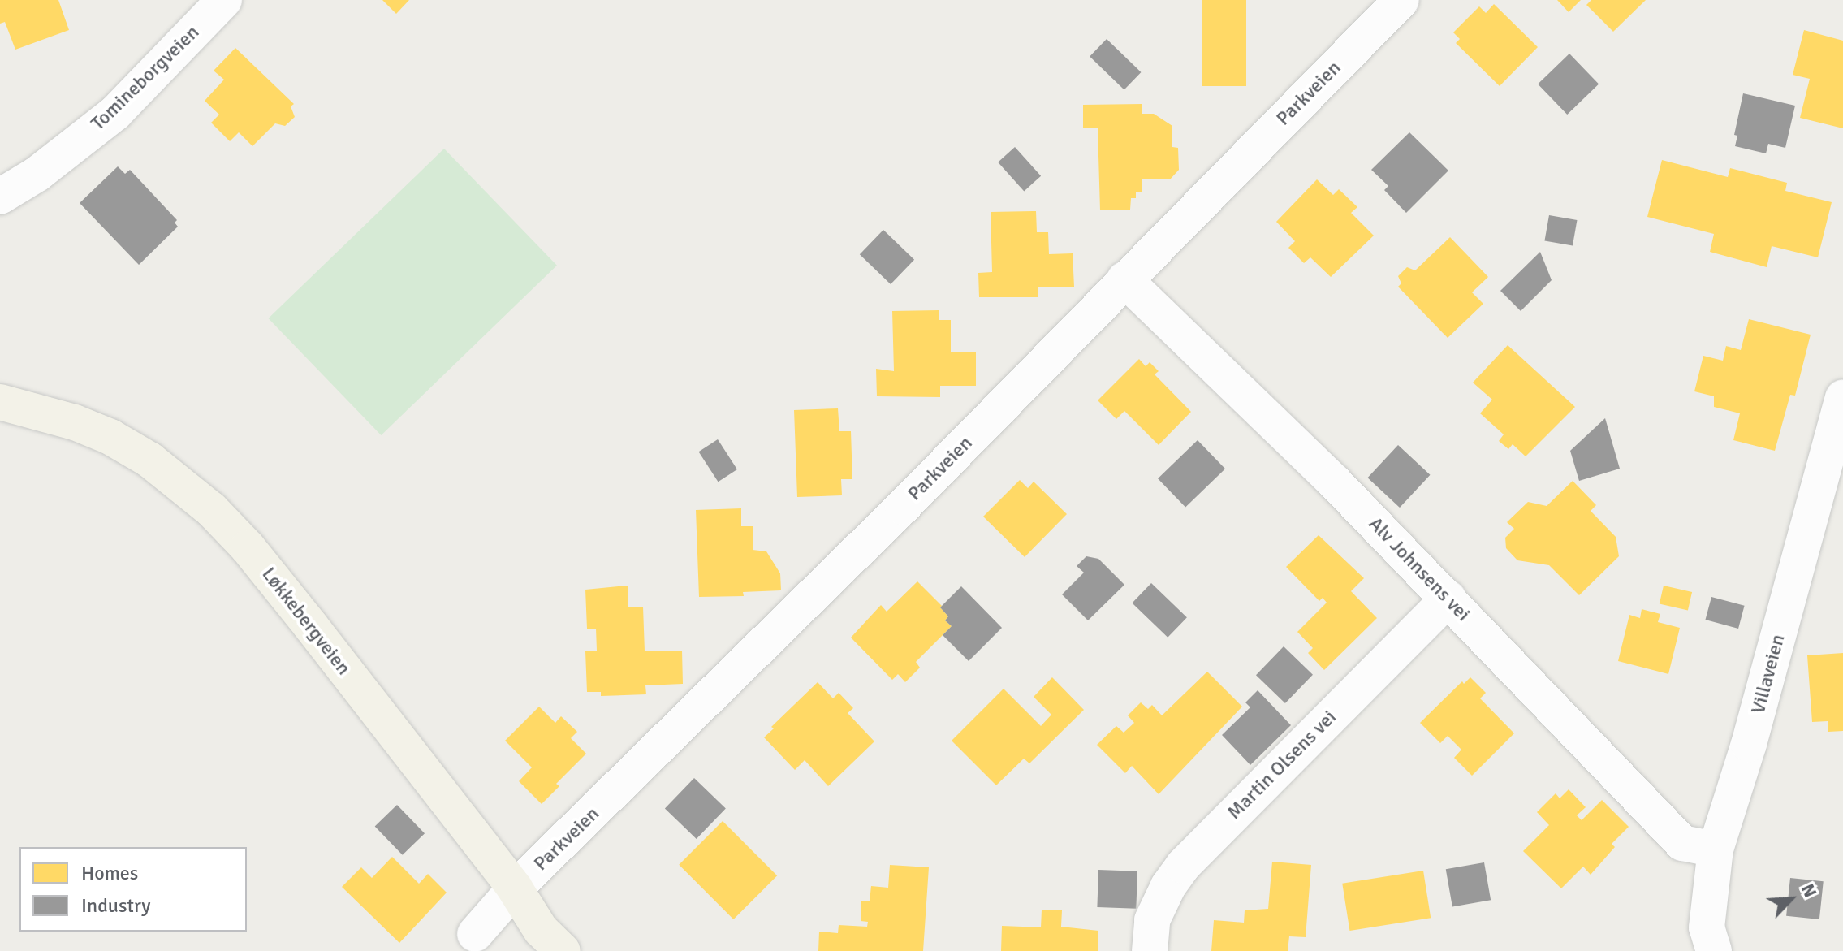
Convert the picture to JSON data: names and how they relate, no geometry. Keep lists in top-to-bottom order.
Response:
{
  "streets": {
    "main road": ["Løkkebergveien"],
    "street": [
      "Tomineborgveien",
      "Parkveien",
      "Alv Johnsens vei",
      "Villaveien",
      "Martin Olsens vei"
    ]
  },
  "crossings": [
    ["Parkveien", "Alv Johnsens vei"],
    ["Parkveien", "Løkkebergveien"],
    ["Alv Johnsens vei", "Villaveien"],
    ["Alv Johnsens vei", "Martin Olsens vei"]
  ],
  "legend": ["Homes", "Industry"],
  "north": "top right"
}
